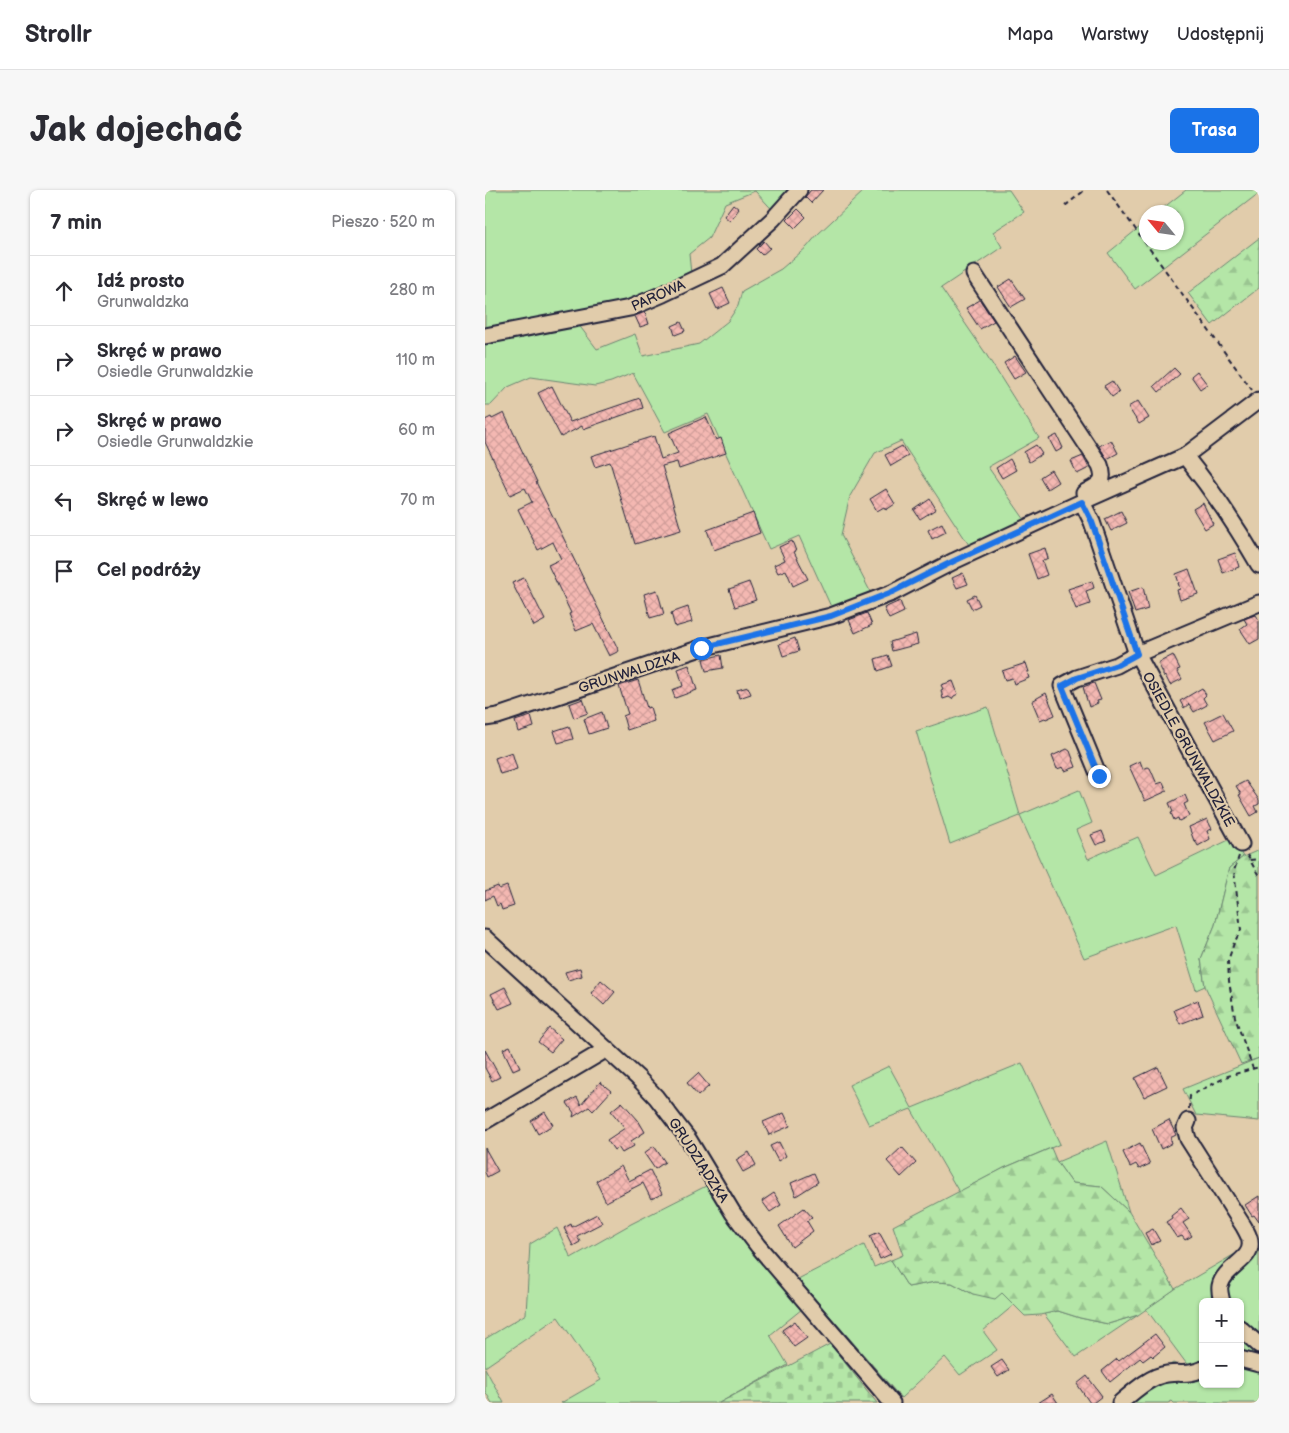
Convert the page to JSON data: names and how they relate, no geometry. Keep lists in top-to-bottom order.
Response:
{
  "streets": {
    "street": [
      "PAROWA",
      "GRUNWALDZKA",
      "OSIEDLE GRUNWALDZKIE",
      "GRUDZIĄDZKA"
    ]
  },
  "crossings": [
    ["GRUNWALDZKA", "OSIEDLE GRUNWALDZKIE"]
  ],
  "north": "top left",
  "page": {
    "header": "Strollr",
    "nav": ["Mapa", "Warstwy", "Udostępnij"],
    "buttons": "Trasa",
    "title": "Jak dojechać",
    "heading": ["7 min", "Pieszo · 520 m"],
    "list": [
      ["Idź prosto", "Grunwaldzka", "280 m"],
      ["Skręć w prawo", "Osiedle Grunwaldzkie", "110 m"],
      ["Skręć w prawo", "Osiedle Grunwaldzkie", "60 m"],
      ["Skręć w lewo", "70 m"],
      "Cel podróży"
    ],
    "map_buttons": ["+", "−"]
  }
}
